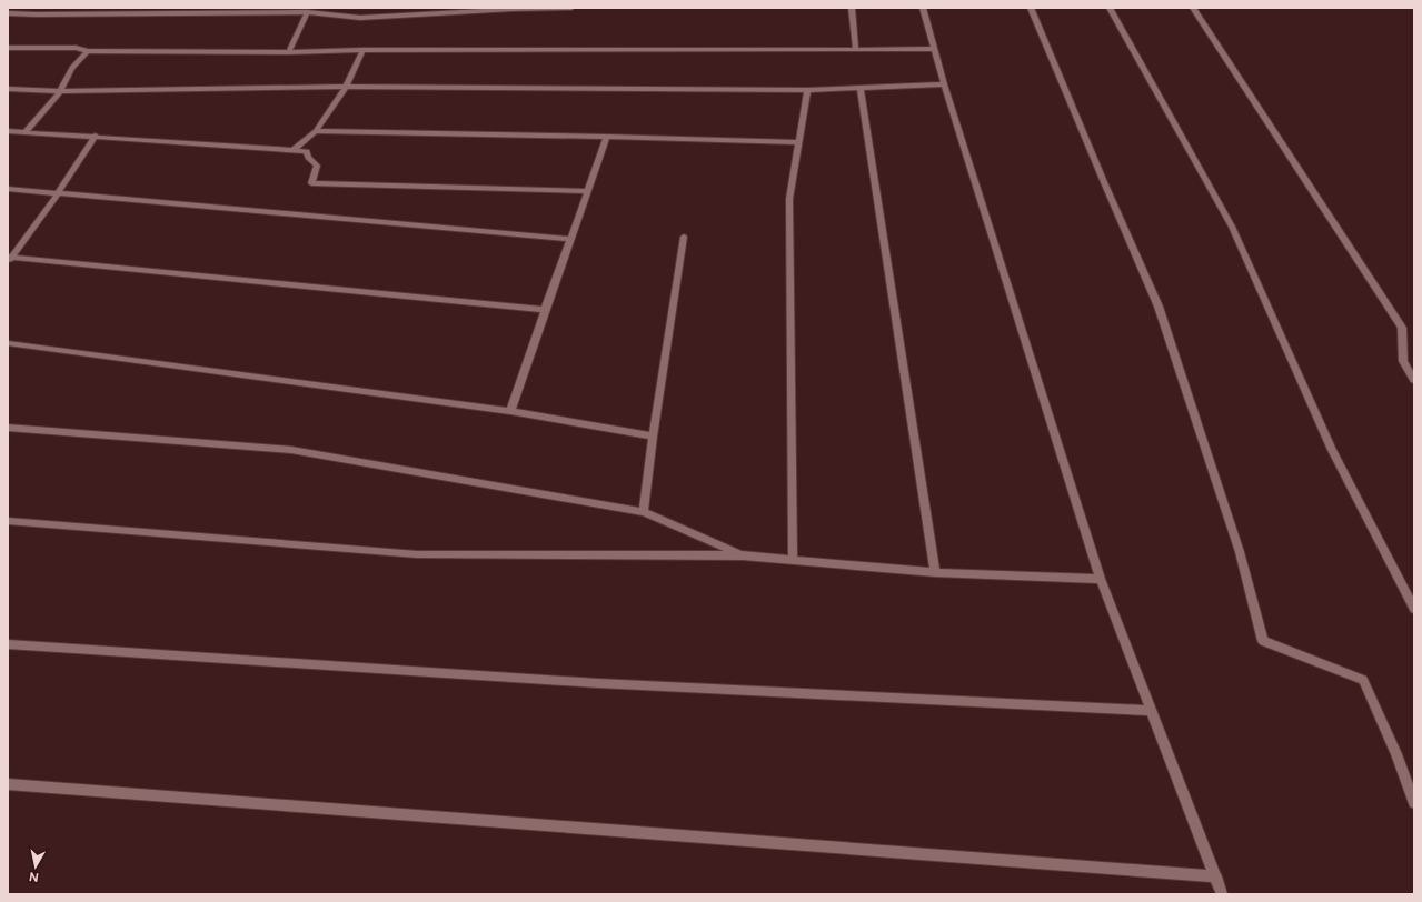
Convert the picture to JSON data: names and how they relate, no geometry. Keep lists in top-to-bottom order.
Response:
{
  "north": "bottom"
}
